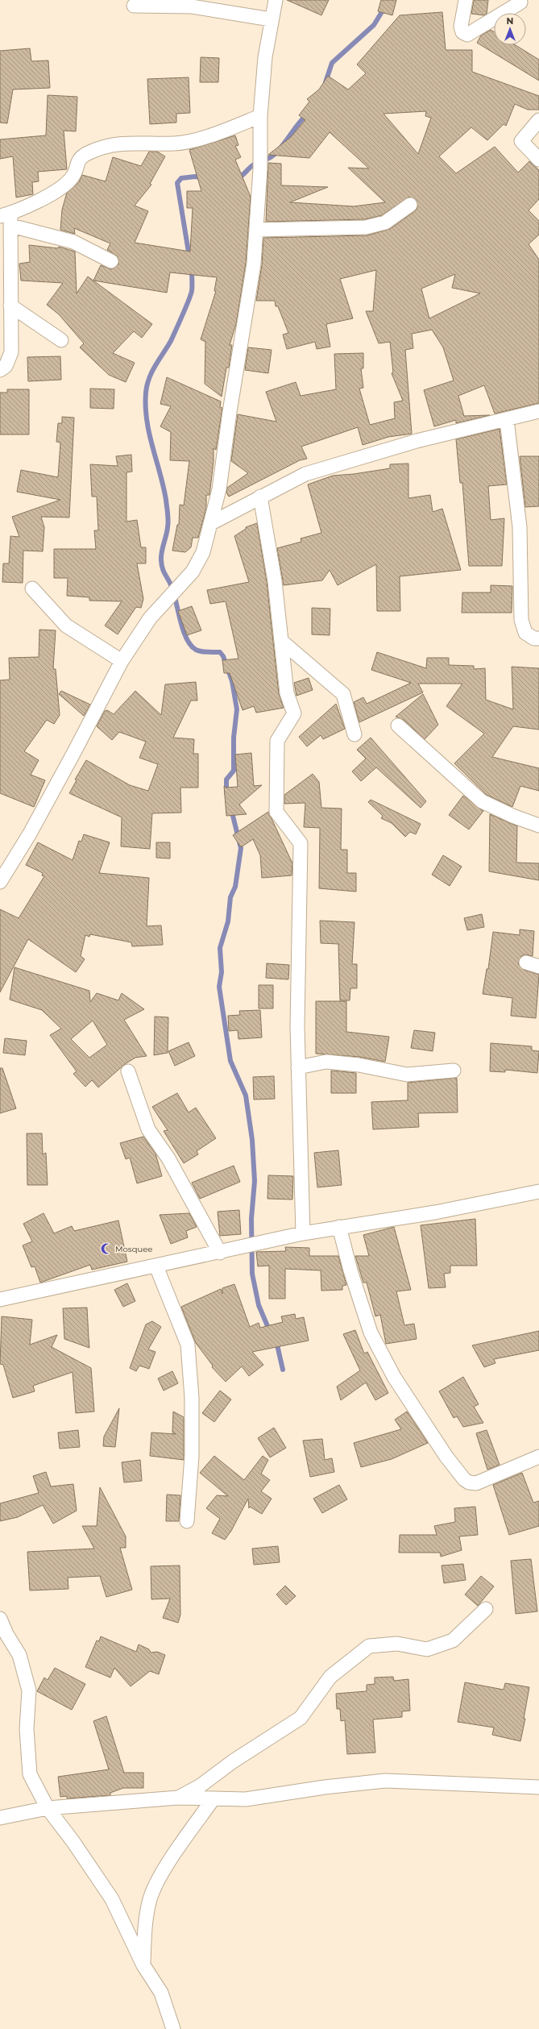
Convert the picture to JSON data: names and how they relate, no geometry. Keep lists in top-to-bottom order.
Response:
{
  "places": {
    "mosque": ["Mosquee"]
  },
  "north": "top"
}
